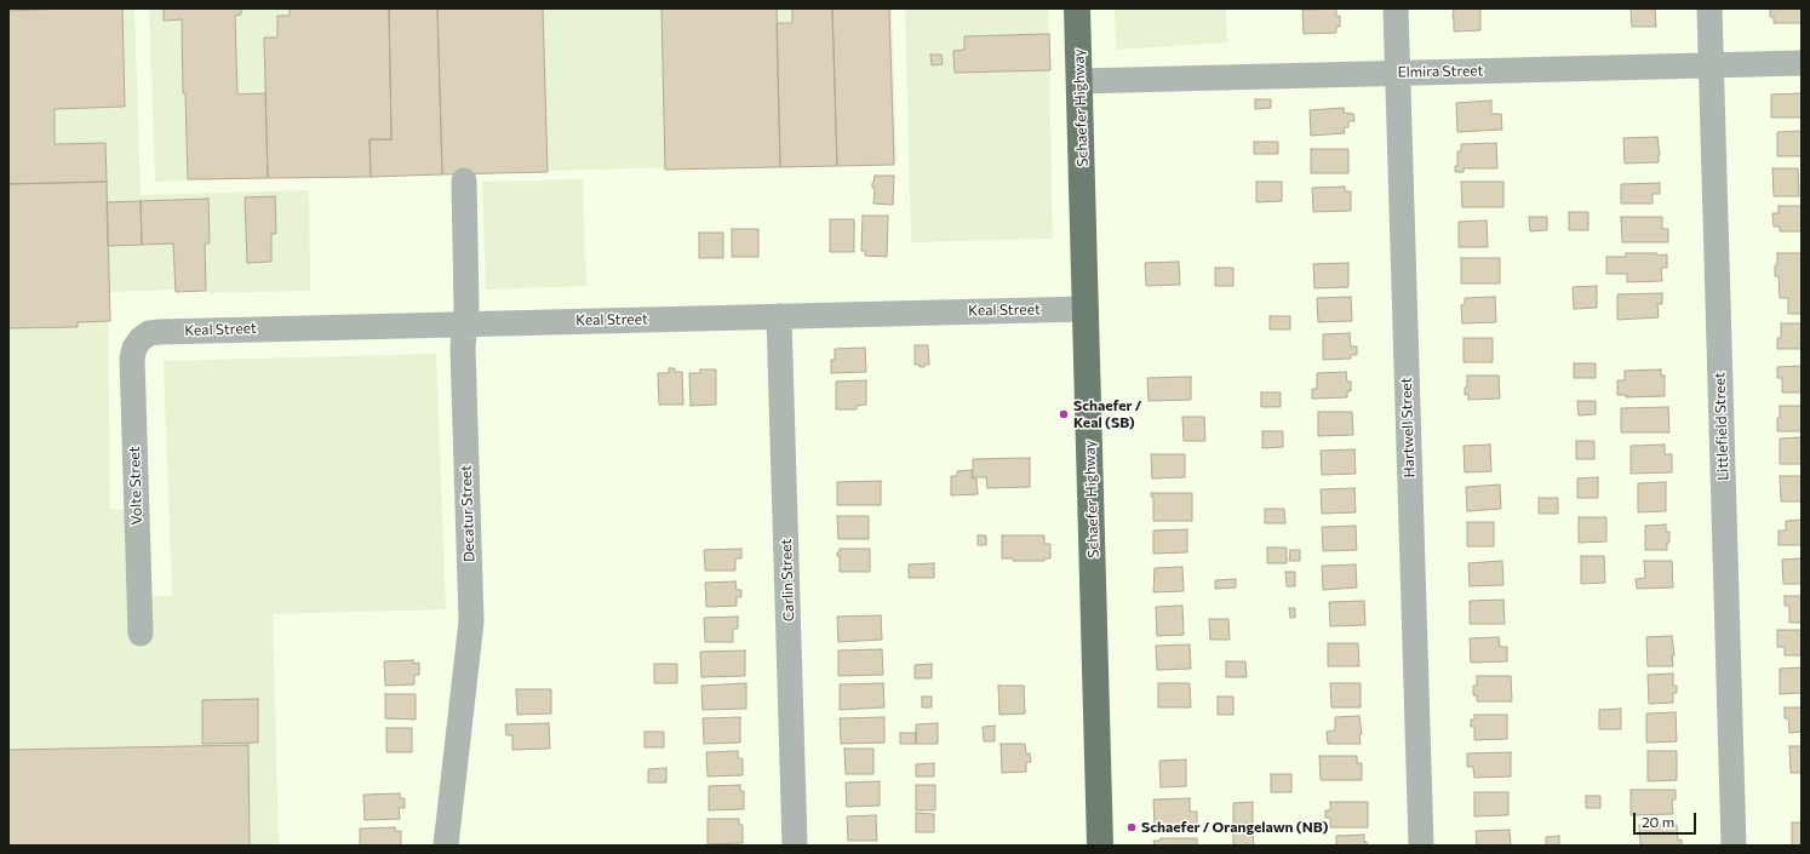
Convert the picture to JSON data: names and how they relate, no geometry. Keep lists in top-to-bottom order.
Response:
{
  "streets": {
    "main road": ["Schaefer Highway"],
    "street": [
      "Elmira Street",
      "Keal Street",
      "Littlefield Street",
      "Hartwell Street",
      "Volte Street",
      "Decatur Street",
      "Carlin Street"
    ]
  },
  "crossings": [
    ["Elmira Street", "Schaefer Highway"],
    ["Elmira Street", "Littlefield Street"],
    ["Elmira Street", "Hartwell Street"],
    ["Schaefer Highway", "Keal Street"],
    ["Keal Street", "Volte Street"],
    ["Keal Street", "Decatur Street"],
    ["Keal Street", "Carlin Street"]
  ],
  "places": ["Schaefer / Keal (SB)", "Schaefer / Orangelawn (NB)"],
  "scale_bar": "20 m"
}
